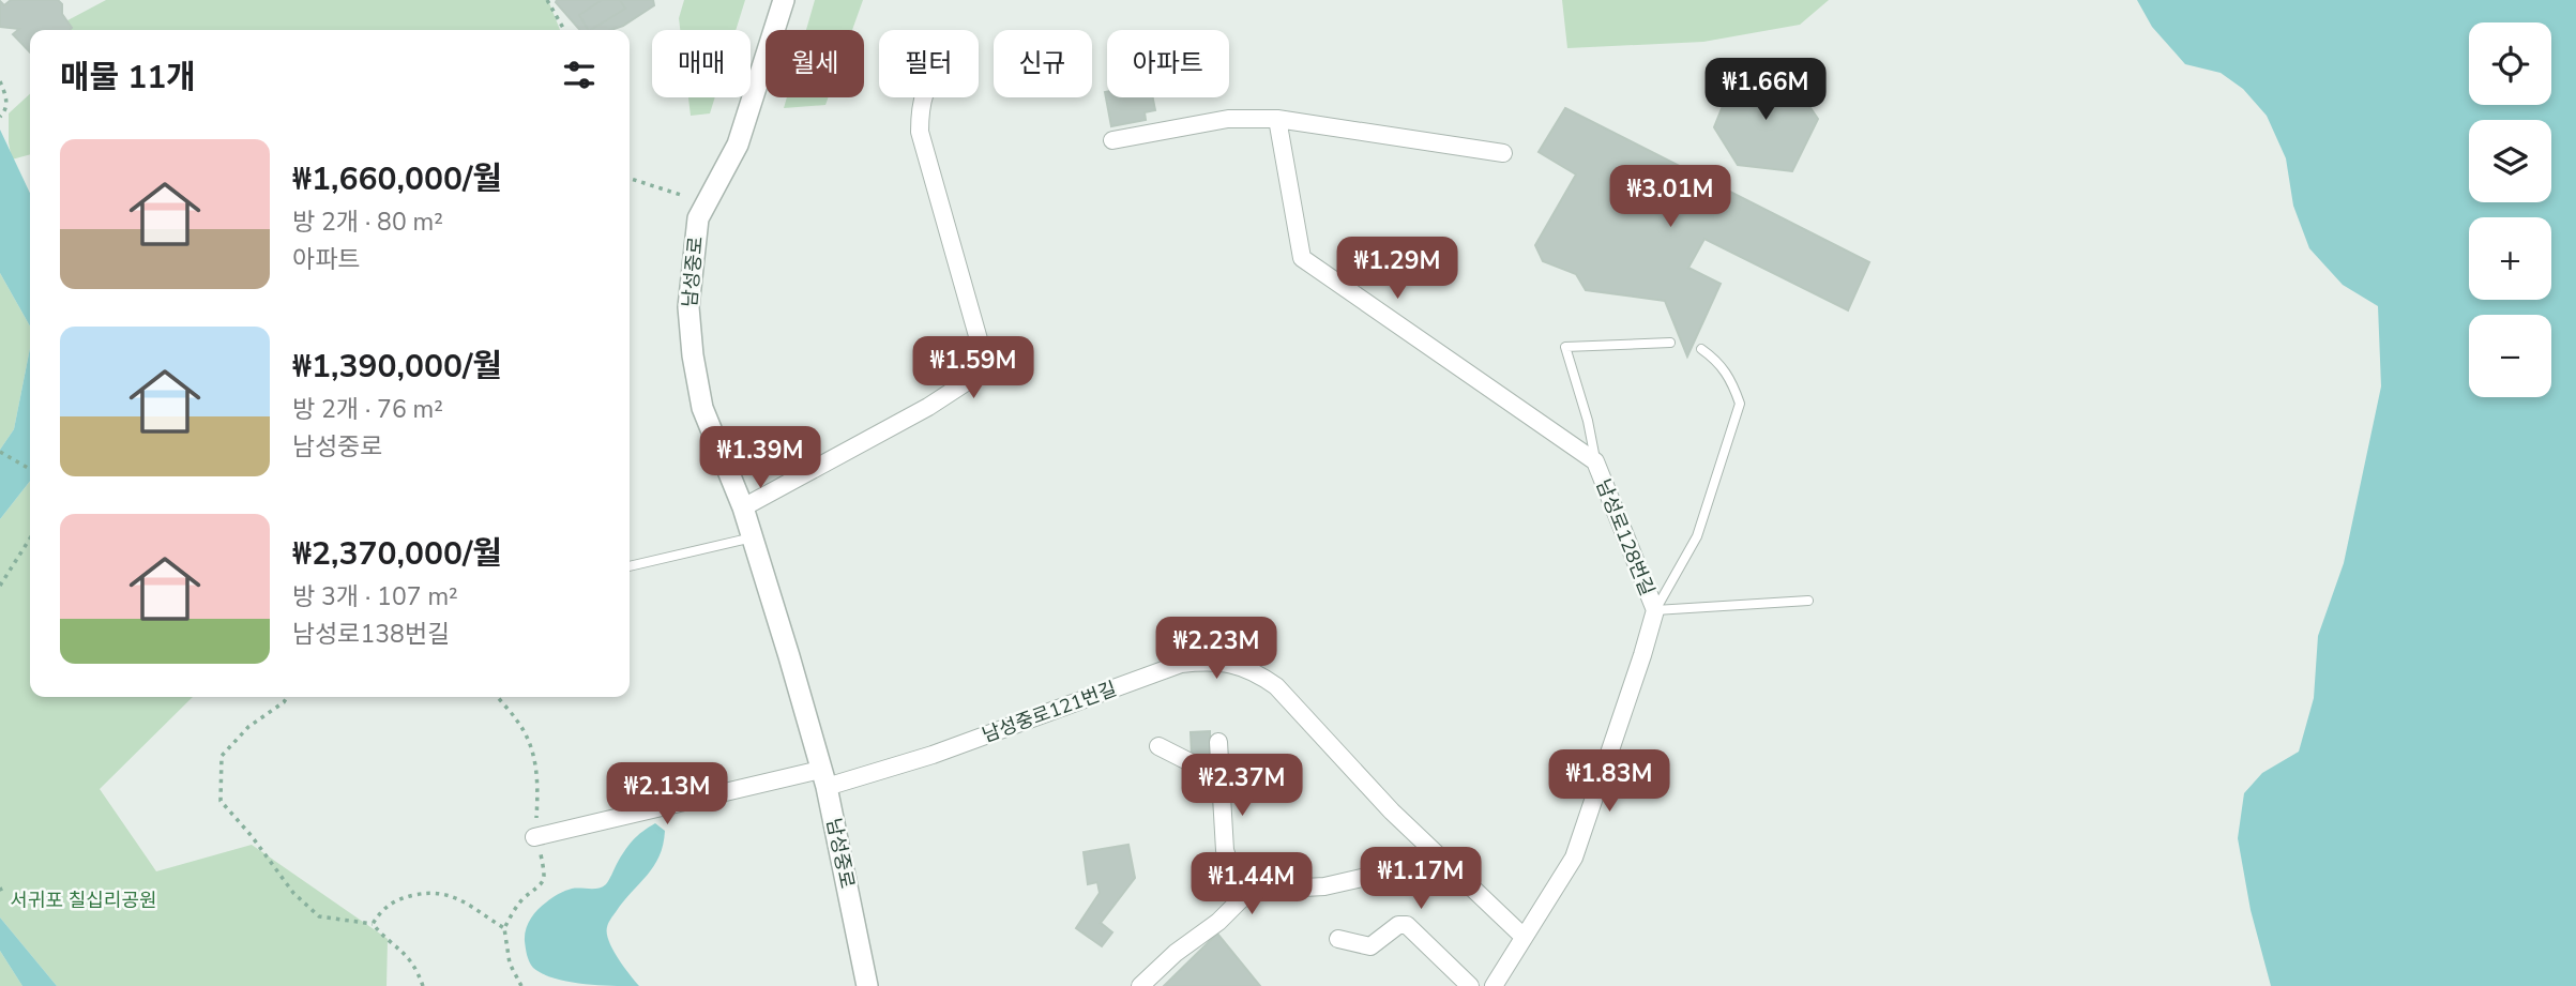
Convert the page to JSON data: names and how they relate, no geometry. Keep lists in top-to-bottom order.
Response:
{
  "streets": {
    "street": ["남성중로", "남성로128번길", "남성중로121번길"]
  },
  "crossings": [
    ["남성중로", "남성중로121번길"],
    ["남성로128번길", "남성중로121번길"]
  ],
  "parks": ["서귀포 칠십리공원"],
  "page": {
    "map_buttons": ["+", "−"],
    "chip": [
      "매매",
      "월세",
      "필터",
      "신규",
      "아파트"
    ],
    "heading": "매물 11개",
    "price": [
      "₩1.66M",
      "₩3.01M",
      "₩1.29M",
      "₩1.59M",
      "₩1.39M",
      "₩2.23M",
      "₩1.83M",
      "₩2.37M",
      "₩2.13M",
      "₩1.17M",
      "₩1.44M"
    ],
    "list": [
      {
        "name": "₩1,660,000/월",
        "note": "방 2개 · 80 m² · 아파트"
      },
      {
        "name": "₩1,390,000/월",
        "note": "방 2개 · 76 m² · 남성중로"
      },
      {
        "name": "₩2,370,000/월",
        "note": "방 3개 · 107 m² · 남성로138번길"
      }
    ]
  }
}
